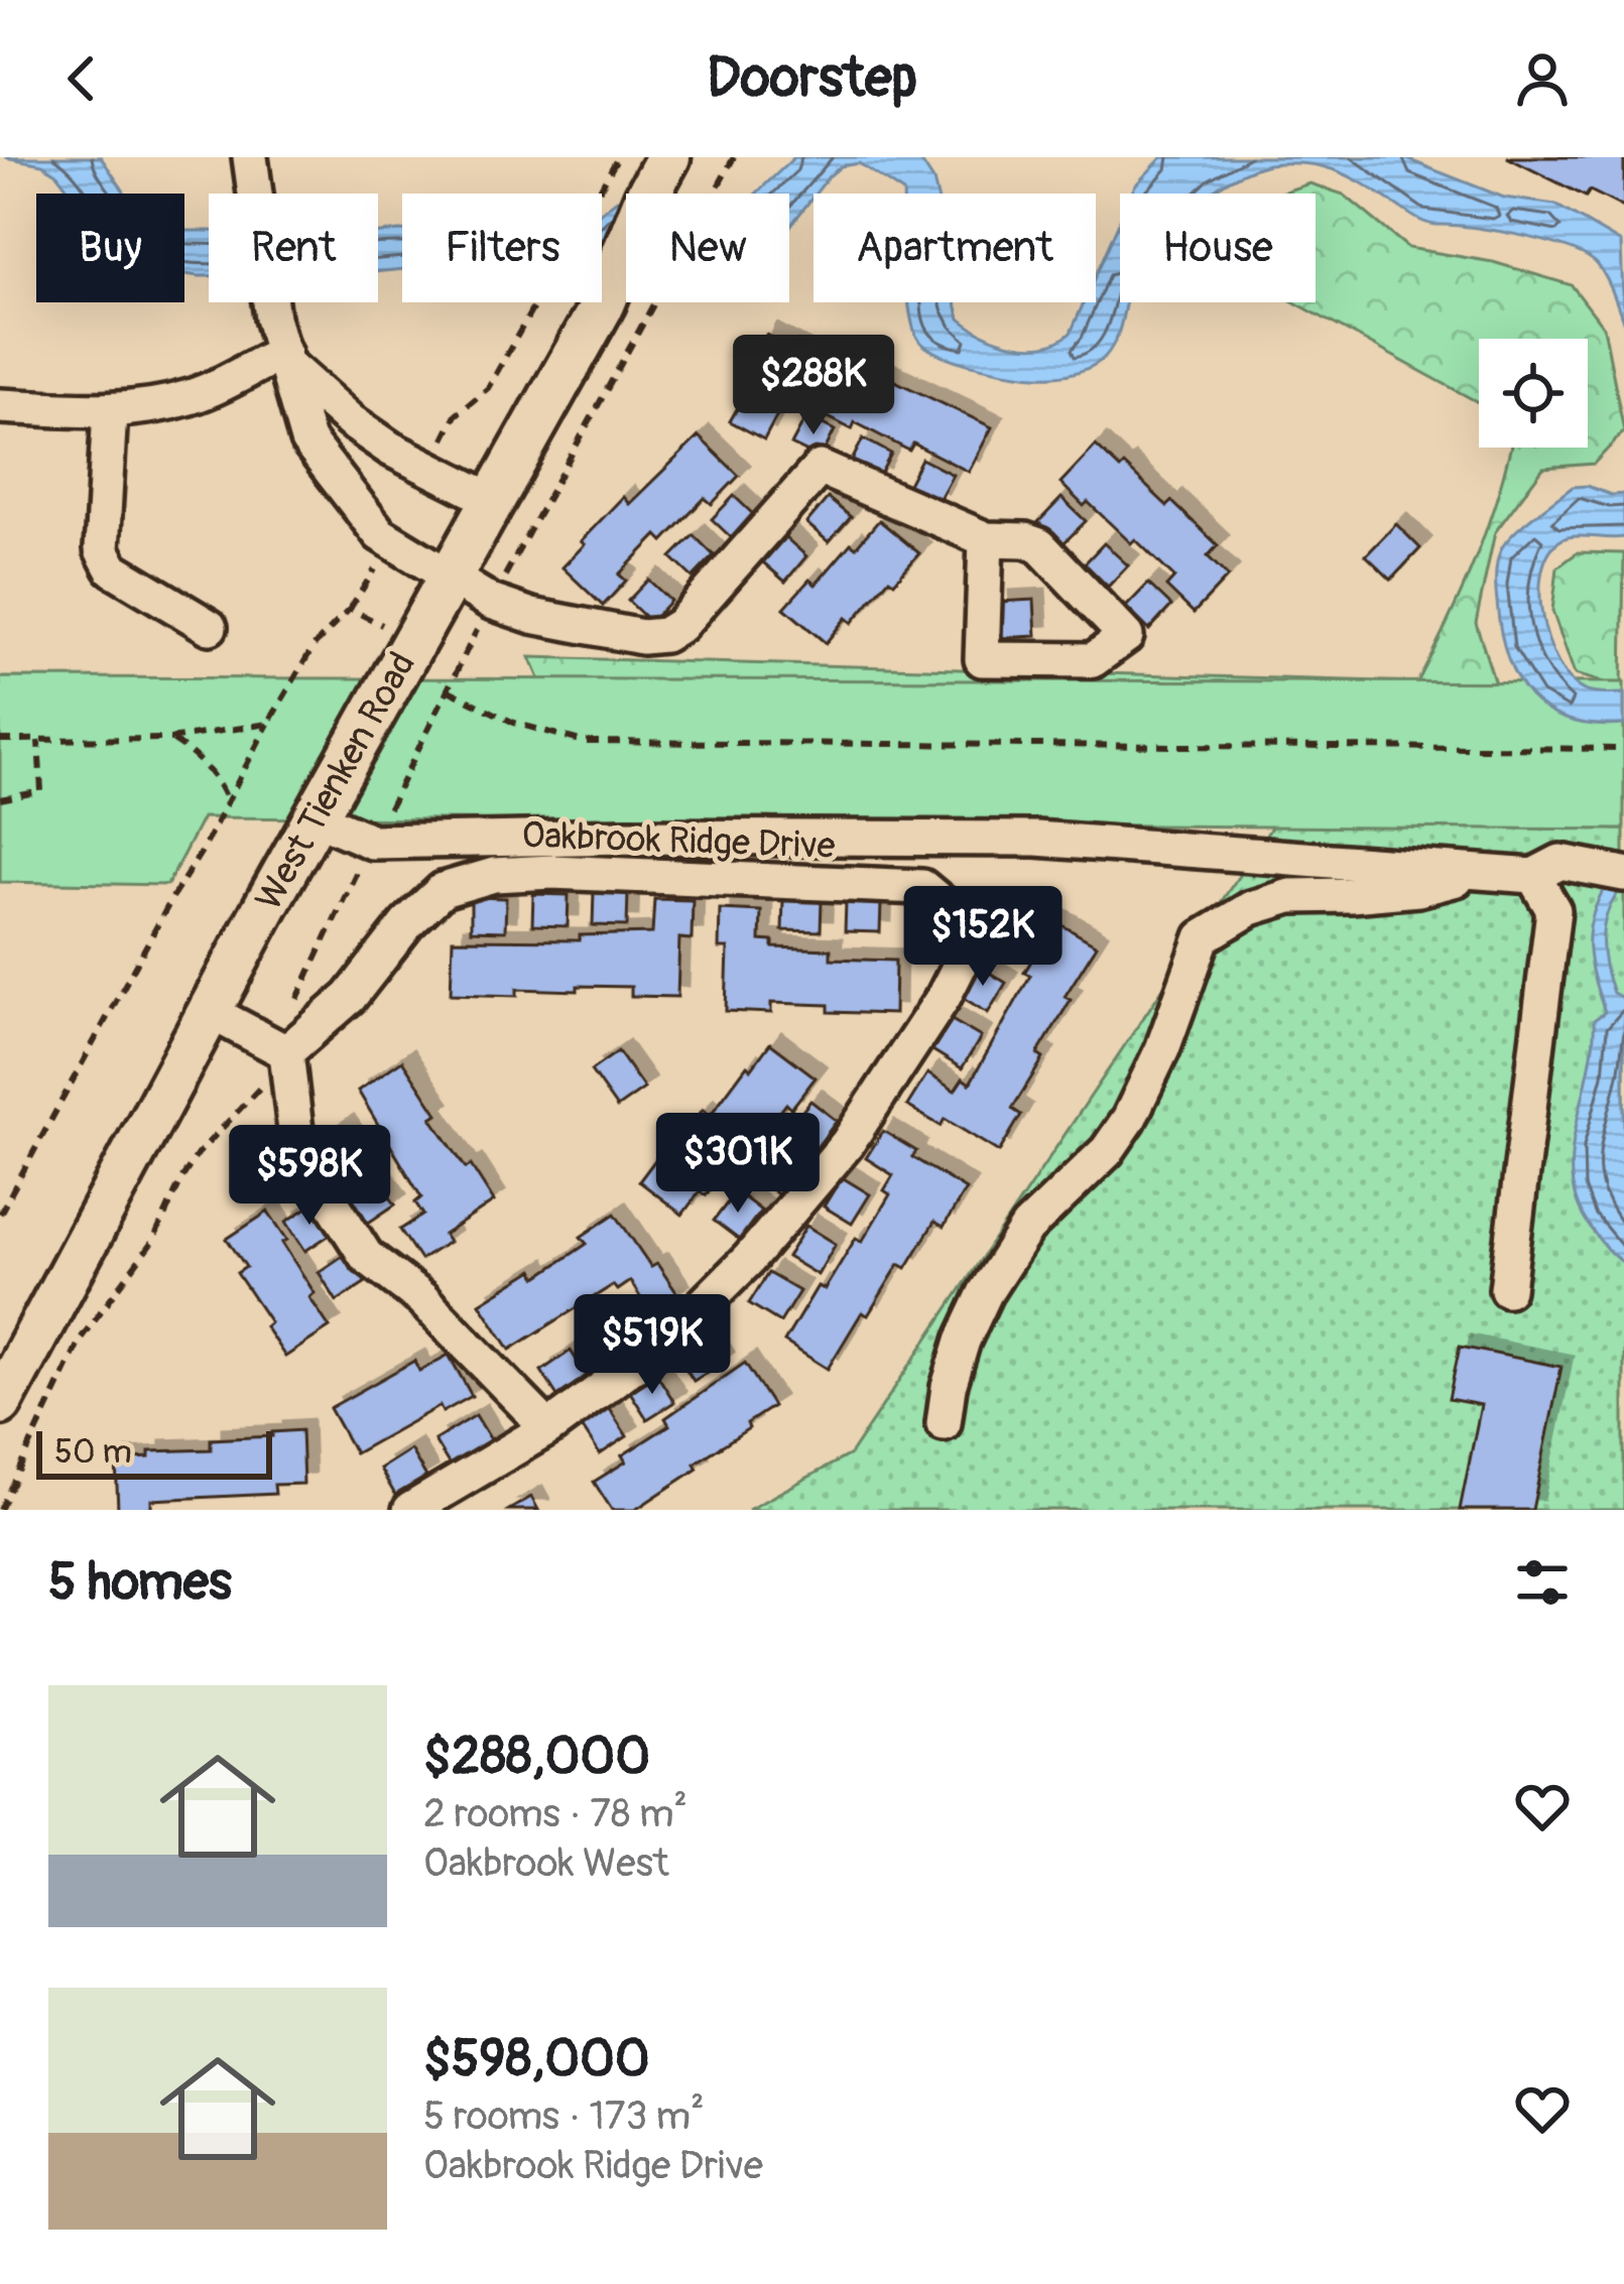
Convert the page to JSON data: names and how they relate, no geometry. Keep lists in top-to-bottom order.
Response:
{
  "streets": {
    "main road": ["West Tienken Road"],
    "street": ["Oakbrook Ridge Drive"]
  },
  "scale_bar": "50 m",
  "page": {
    "header": "Doorstep",
    "chip": [
      "Buy",
      "Rent",
      "Filters",
      "New",
      "Apartment",
      "House"
    ],
    "price": [
      "$288K",
      "$152K",
      "$301K",
      "$598K",
      "$519K"
    ],
    "scale": "50 m",
    "heading": "5 homes",
    "list": [
      {
        "name": "$288,000",
        "note": "2 rooms · 78 m² · Oakbrook West"
      },
      {
        "name": "$598,000",
        "note": "5 rooms · 173 m² · Oakbrook Ridge Drive"
      }
    ]
  }
}
